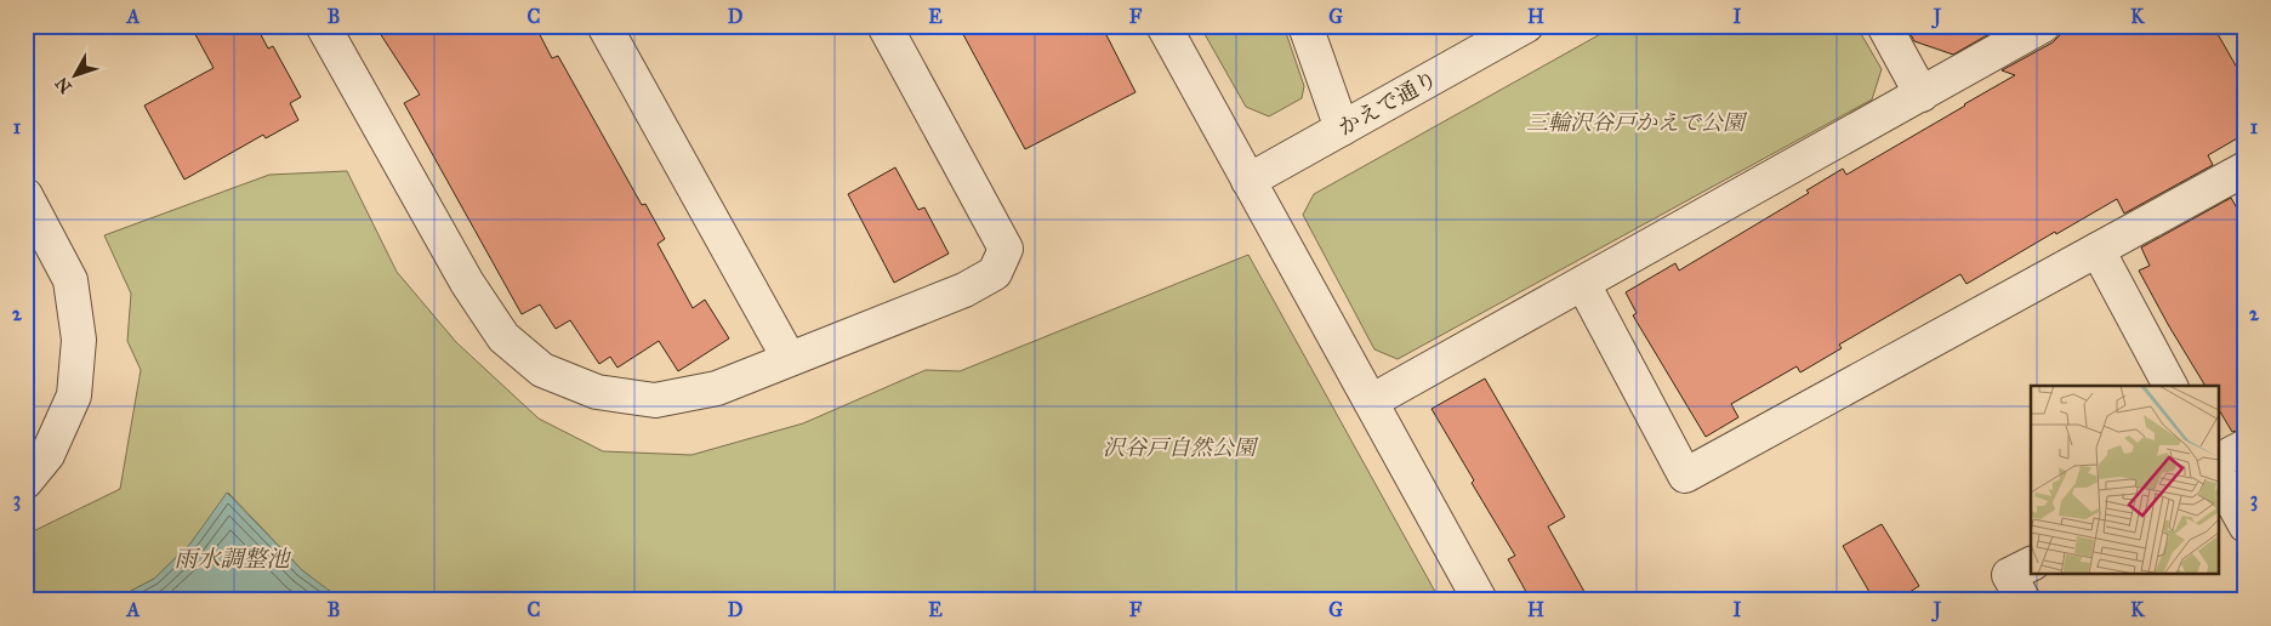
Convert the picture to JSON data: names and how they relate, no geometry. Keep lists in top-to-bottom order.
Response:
{
  "streets": {
    "street": ["かえで通り"]
  },
  "water": ["雨水調整池"],
  "parks": ["三輪沢谷戸かえで公園", "沢谷戸自然公園"],
  "north": "bottom left",
  "grid": {
    "columns": [
      "A",
      "B",
      "C",
      "D",
      "E",
      "F",
      "G",
      "H",
      "I",
      "J",
      "K"
    ],
    "rows": ["1", "2", "3"]
  }
}
